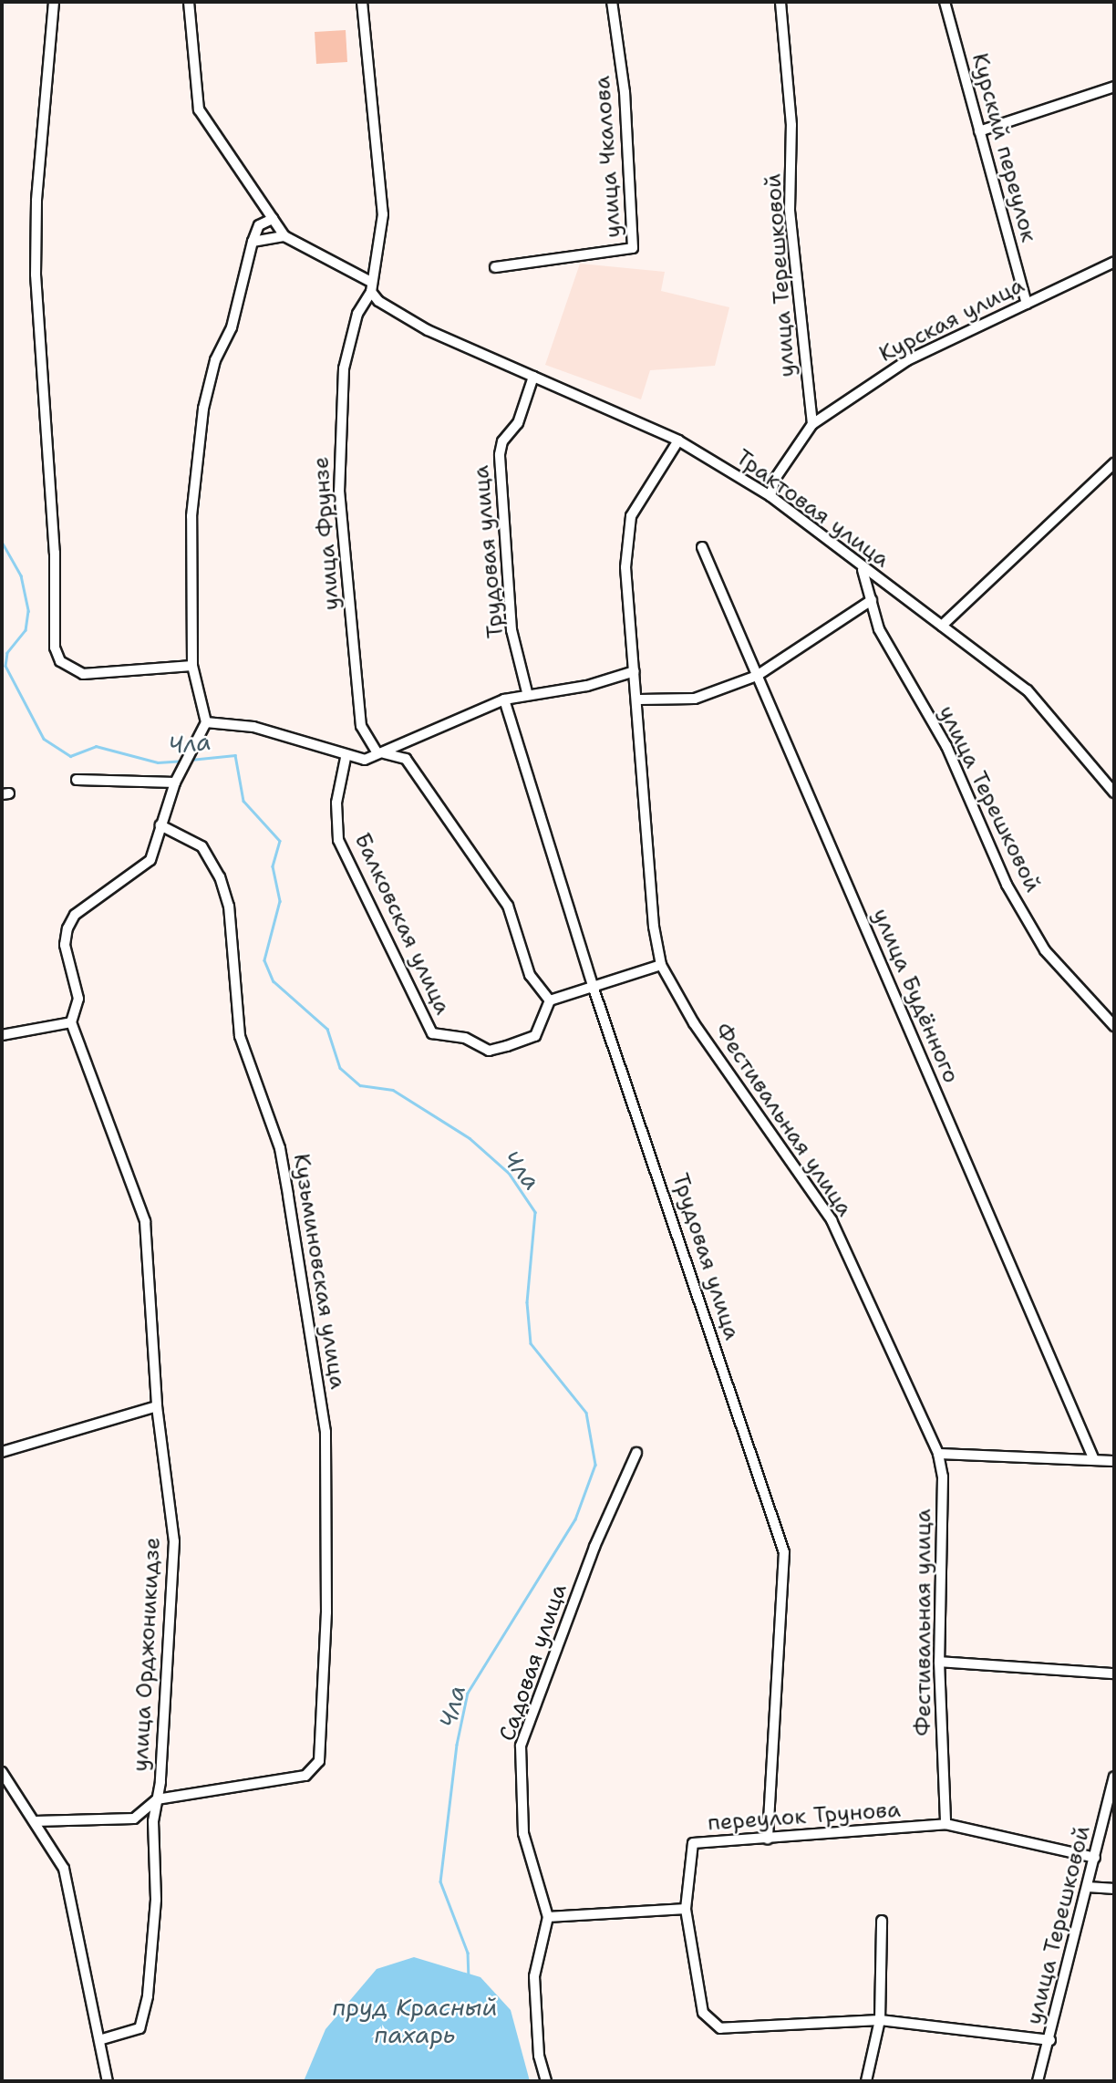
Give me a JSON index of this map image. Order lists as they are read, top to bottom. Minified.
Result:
{"streets":{"street":["Курский переулок","улица Чкалова","улица Терешковой","Курская улица","Трактовая улица","улица Фрунзе","Трудовая улица","Балковская улица","улица Будённого","Фестивальная улица","Кузьминовская улица","улица Орджоникидзе","Садовая улица","переулок Трунова"]},"crossings":[["Курский переулок","Курская улица"],["улица Терешковой","Курская улица"],["улица Терешковой","Трактовая улица"],["улица Терешковой","переулок Трунова"],["Трактовая улица","улица Фрунзе"],["Трактовая улица","Трудовая улица"],["Трактовая улица","Фестивальная улица"],["Трудовая улица","переулок Трунова"],["Фестивальная улица","переулок Трунова"],["Кузьминовская улица","улица Орджоникидзе"]],"water":["Чла","пруд Красный пахарь"]}
